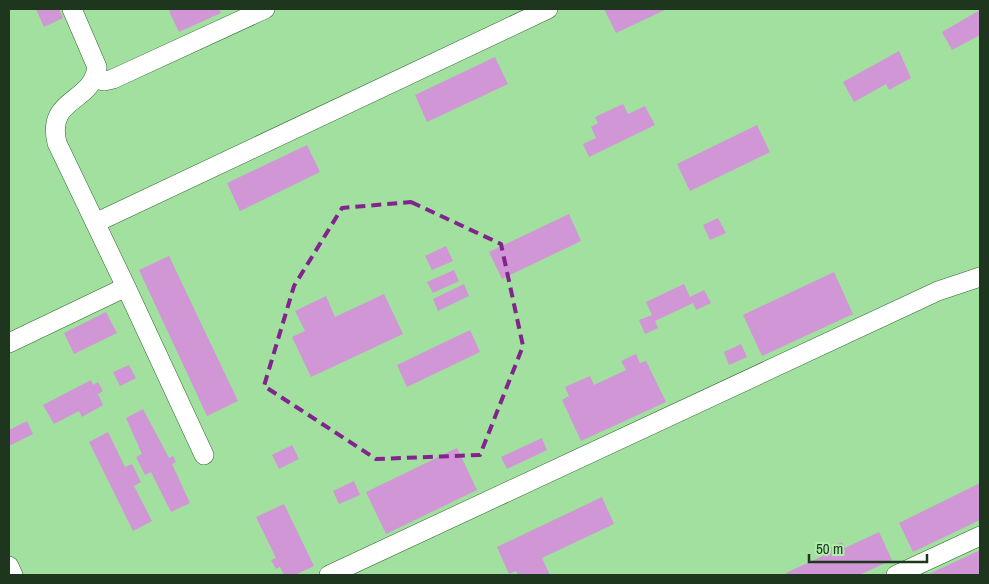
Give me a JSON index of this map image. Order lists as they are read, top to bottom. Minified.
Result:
{"scale_bar":"50 m"}
